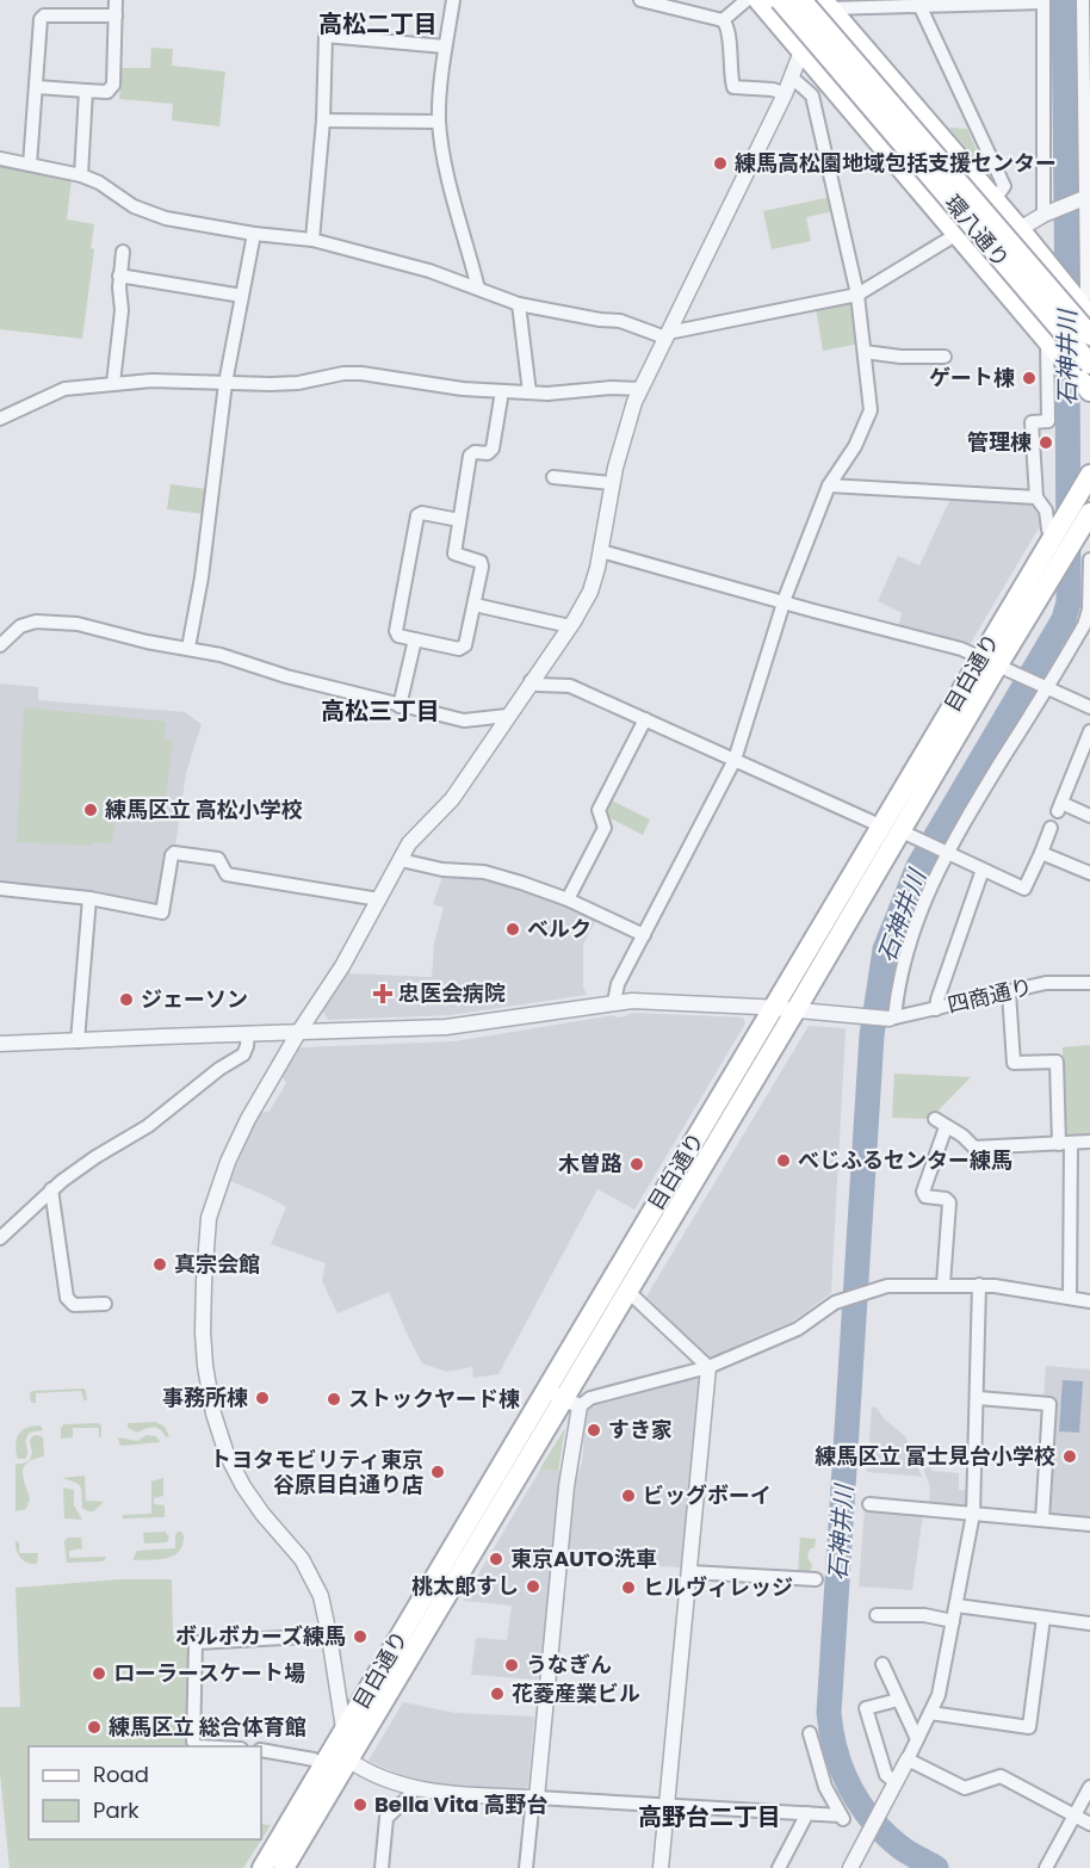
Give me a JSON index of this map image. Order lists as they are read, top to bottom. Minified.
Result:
{"streets":{"main road":["環八通り","目白通り"],"street":["四商通り"]},"districts":["高松二丁目","高松三丁目","高野台二丁目"],"water":["石神井川"],"places":{"other":["練馬高松園地域包括支援センター","ゲート棟","管理棟","練馬区立 高松小学校","ベルク","ジェーソン","べじふるセンター練馬","木曽路","真宗会館","事務所棟","ストックヤード棟","すき家","練馬区立 富士見台小学校","トヨタモビリティ東京 谷原目白通り店","ビッグボーイ","東京AUTO洗車","桃太郎すし","ヒルヴィレッジ","ボルボカーズ練馬","うなぎん","ローラースケート場","花菱産業ビル","練馬区立 総合体育館","Bella Vita 高野台"],"health":["忠医会病院"]},"legend":["Road","Park"]}
